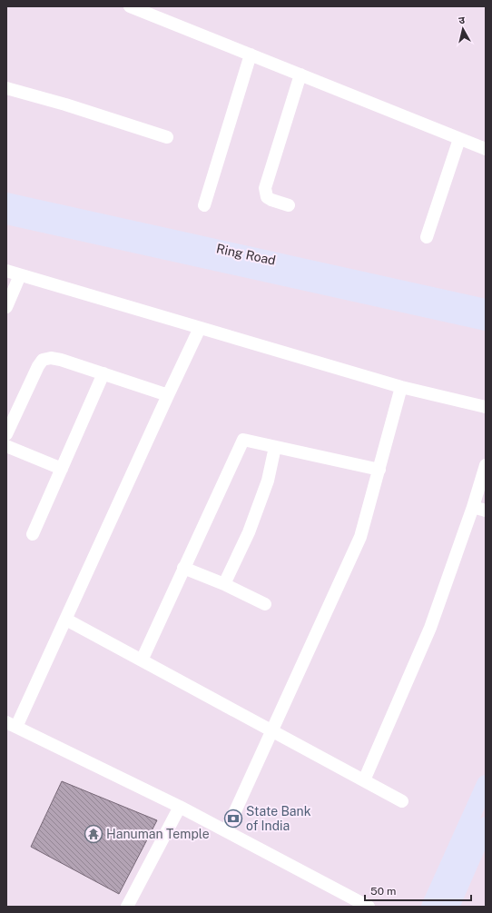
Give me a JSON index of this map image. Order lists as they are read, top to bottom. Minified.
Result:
{"streets":{"street":["Ring Road"]},"places":{"bank":["State Bank of India"],"temple":["Hanuman Temple"]},"scale_bar":"50 m","north":"top"}
